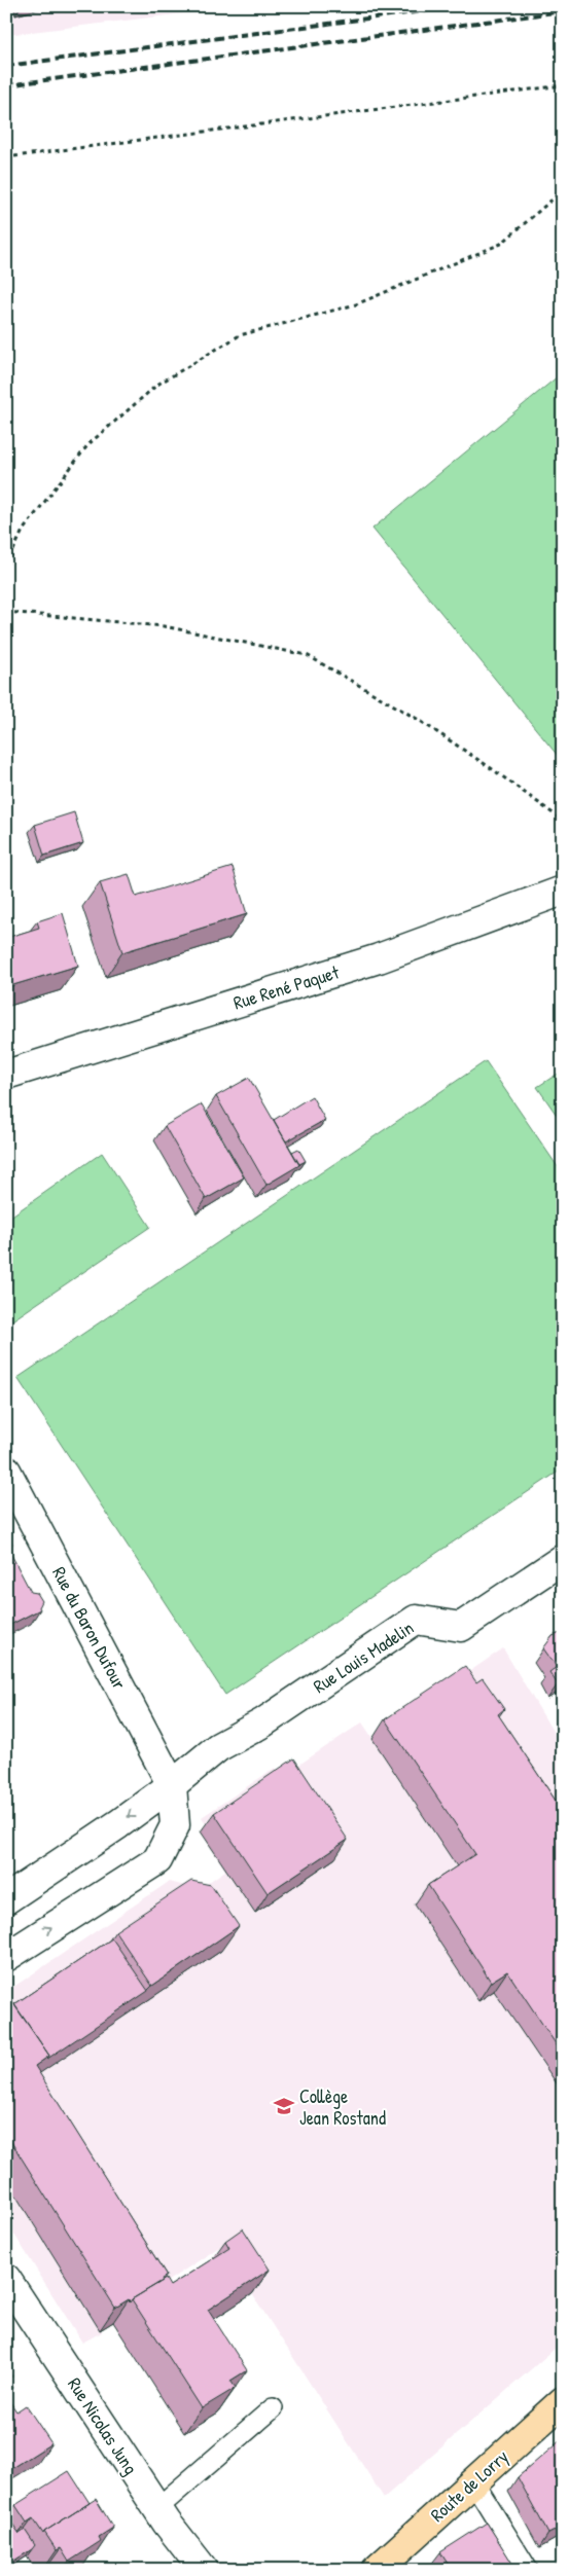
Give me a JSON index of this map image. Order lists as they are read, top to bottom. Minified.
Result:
{"streets":{"main road":["Route de Lorry"],"street":["Rue René Paquet","Rue du Baron Dufour","Rue Louis Madelin","Rue Nicolas Jung"]},"crossings":[["Rue du Baron Dufour","Rue Louis Madelin"]],"places":{"school or university":["Collège Jean Rostand"]}}
